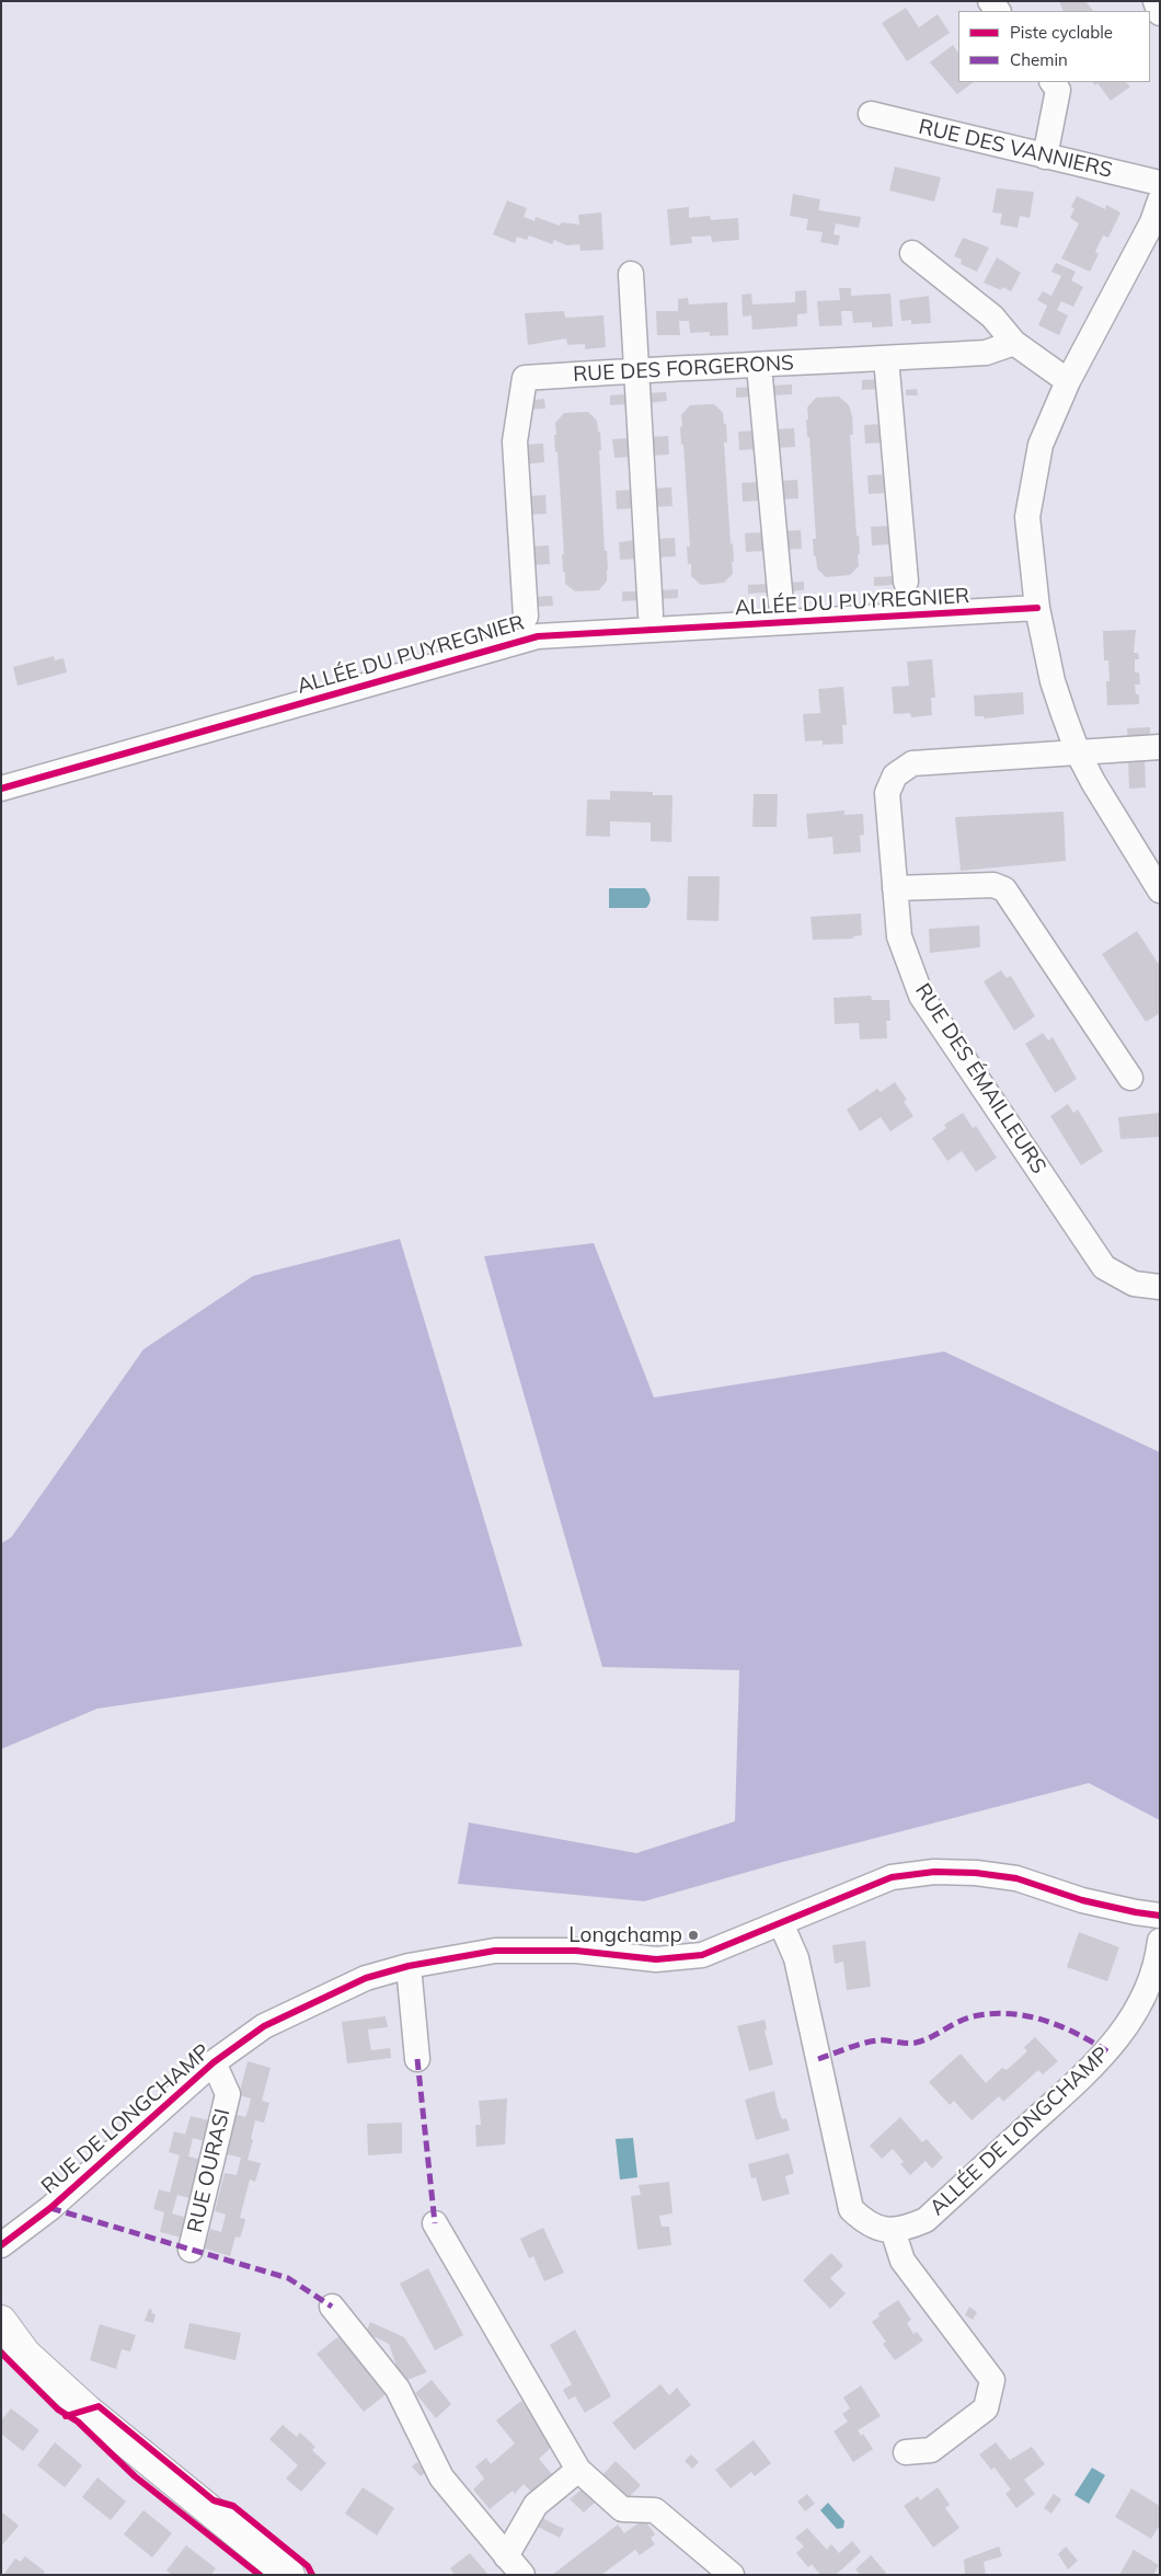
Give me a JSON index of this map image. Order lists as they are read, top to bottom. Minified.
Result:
{"streets":{"street":["RUE DES VANNIERS","RUE DES FORGERONS","ALLÉE DU PUYREGNIER","RUE DES ÉMAILLEURS","RUE DE LONGCHAMP","ALLÉE DE LONGCHAMP","RUE OURASI"]},"crossings":[["RUE DE LONGCHAMP","ALLÉE DE LONGCHAMP"],["RUE DE LONGCHAMP","RUE OURASI"]],"places":["Longchamp"],"legend":["Piste cyclable","Chemin"]}
